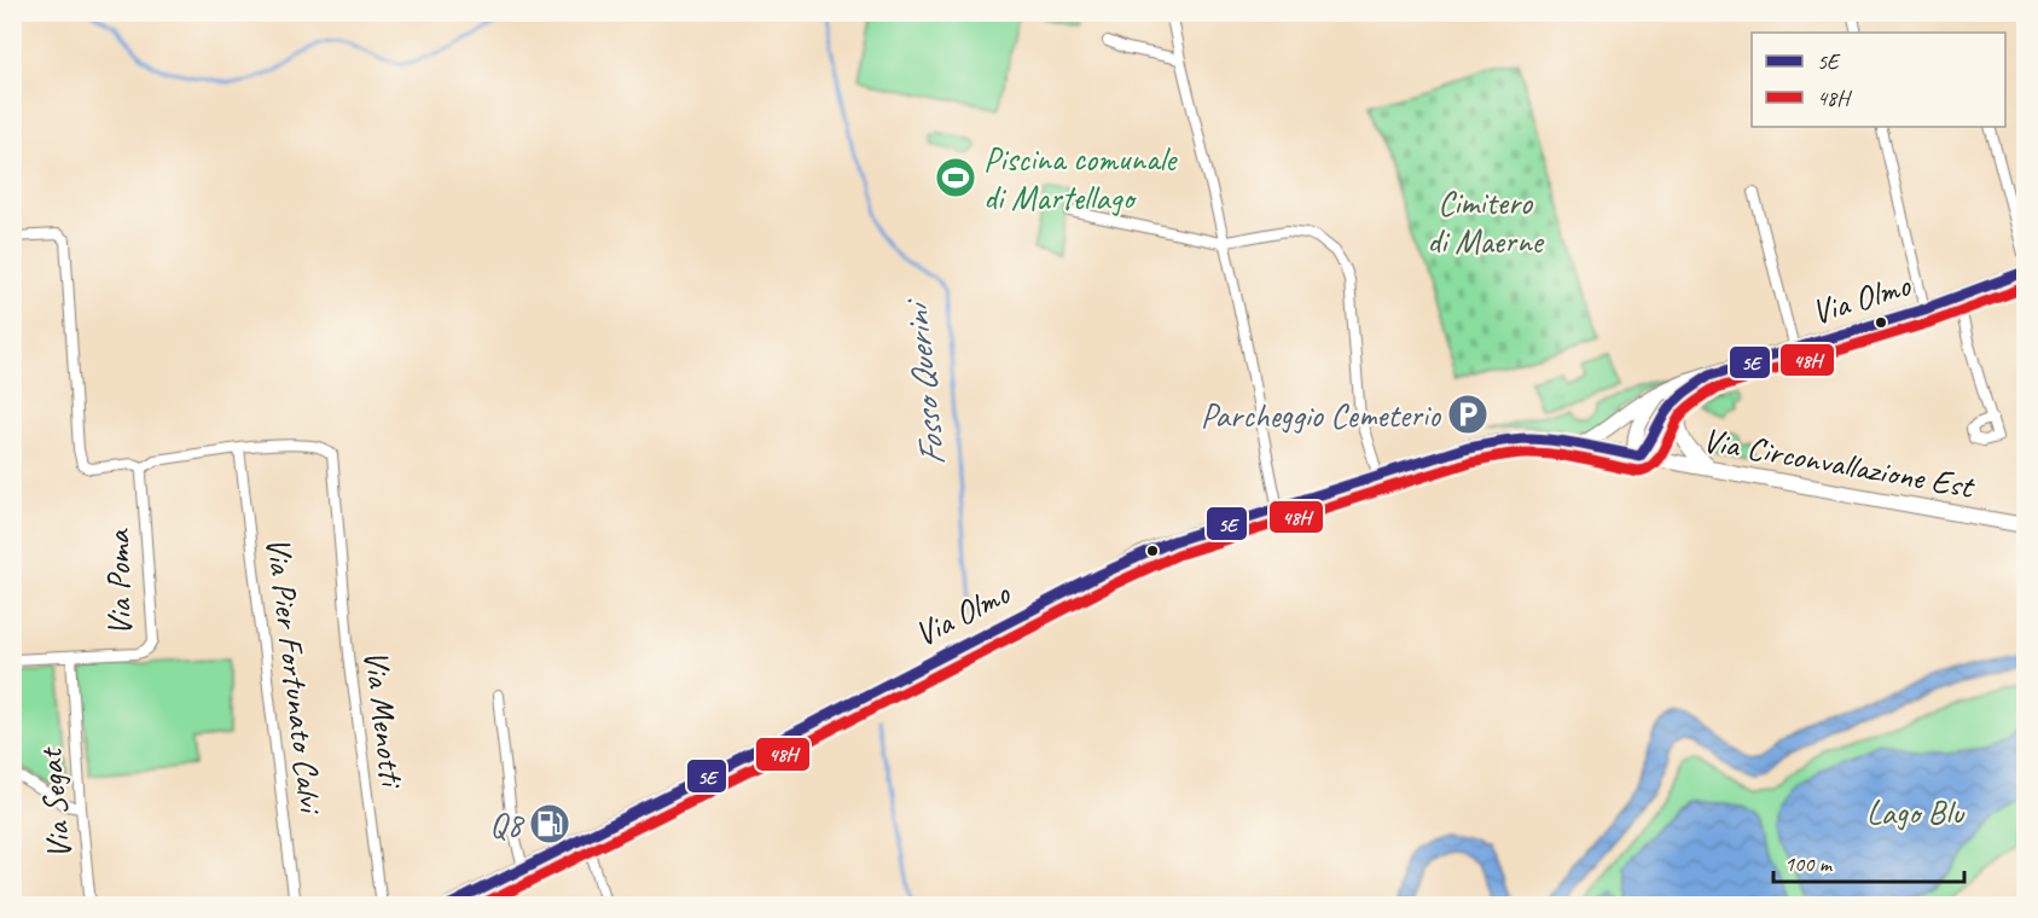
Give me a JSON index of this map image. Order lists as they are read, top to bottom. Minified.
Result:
{"streets":{"street":["Via Olmo","Via Circonvallazione Est","Via Poma","Via Pier Fortunato Calvi","Via Menotti","Via Segat"]},"crossings":[["Via Olmo","Via Circonvallazione Est"],["Via Poma","Via Segat"],["Via Pier Fortunato Calvi","Via Menotti"]],"water":["Fosso Querini"],"parks":["Cimitero di Maerne","Lago Blu"],"places":{"sports":["Piscina comunale di Martellago"],"parking":["Parcheggio Cemeterio"],"fuel station":["Q8"]},"lines":["transit line 5E","transit line 48H"],"legend":["5E","48H"],"scale_bar":"100 m"}
